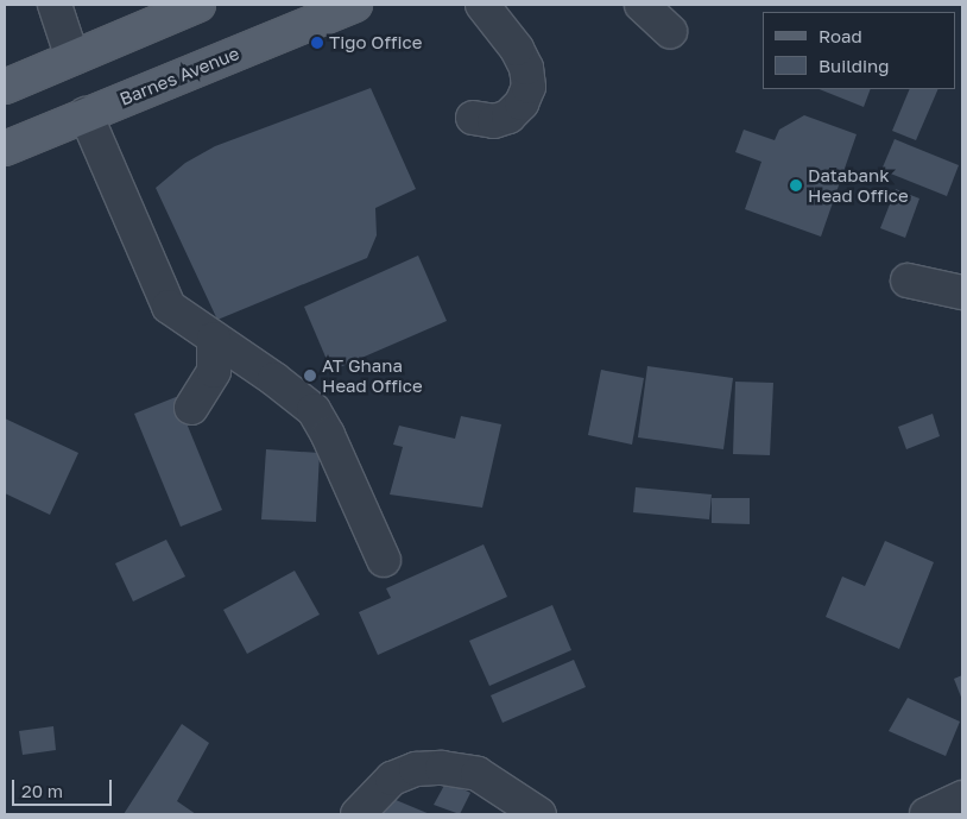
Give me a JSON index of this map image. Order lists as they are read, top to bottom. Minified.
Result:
{"streets":{"main road":["Barnes Avenue"]},"places":["Tigo Office","Databank Head Office","AT Ghana Head Office"],"legend":["Road","Building"],"scale_bar":"20 m"}
